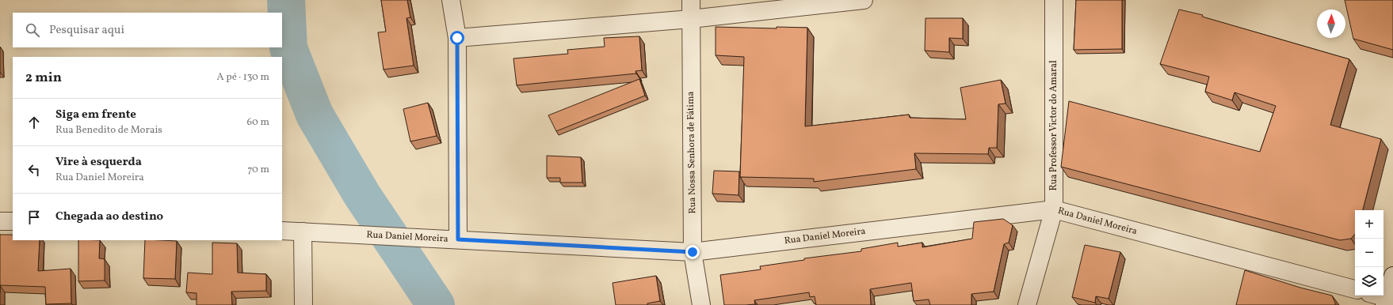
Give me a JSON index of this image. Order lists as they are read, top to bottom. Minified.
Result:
{"streets":{"street":["Rua Professor Victor do Amaral","Rua Nossa Senhora de Fátima","Rua Daniel Moreira"]},"crossings":[["Rua Professor Victor do Amaral","Rua Daniel Moreira"],["Rua Nossa Senhora de Fátima","Rua Daniel Moreira"]],"north":"top","page":{"search":"Pesquisar aqui","heading":["2 min","A pé · 130 m"],"list":[["Siga em frente","Rua Benedito de Morais","60 m"],["Vire à esquerda","Rua Daniel Moreira","70 m"],"Chegada ao destino"],"map_buttons":["+","−"]}}
